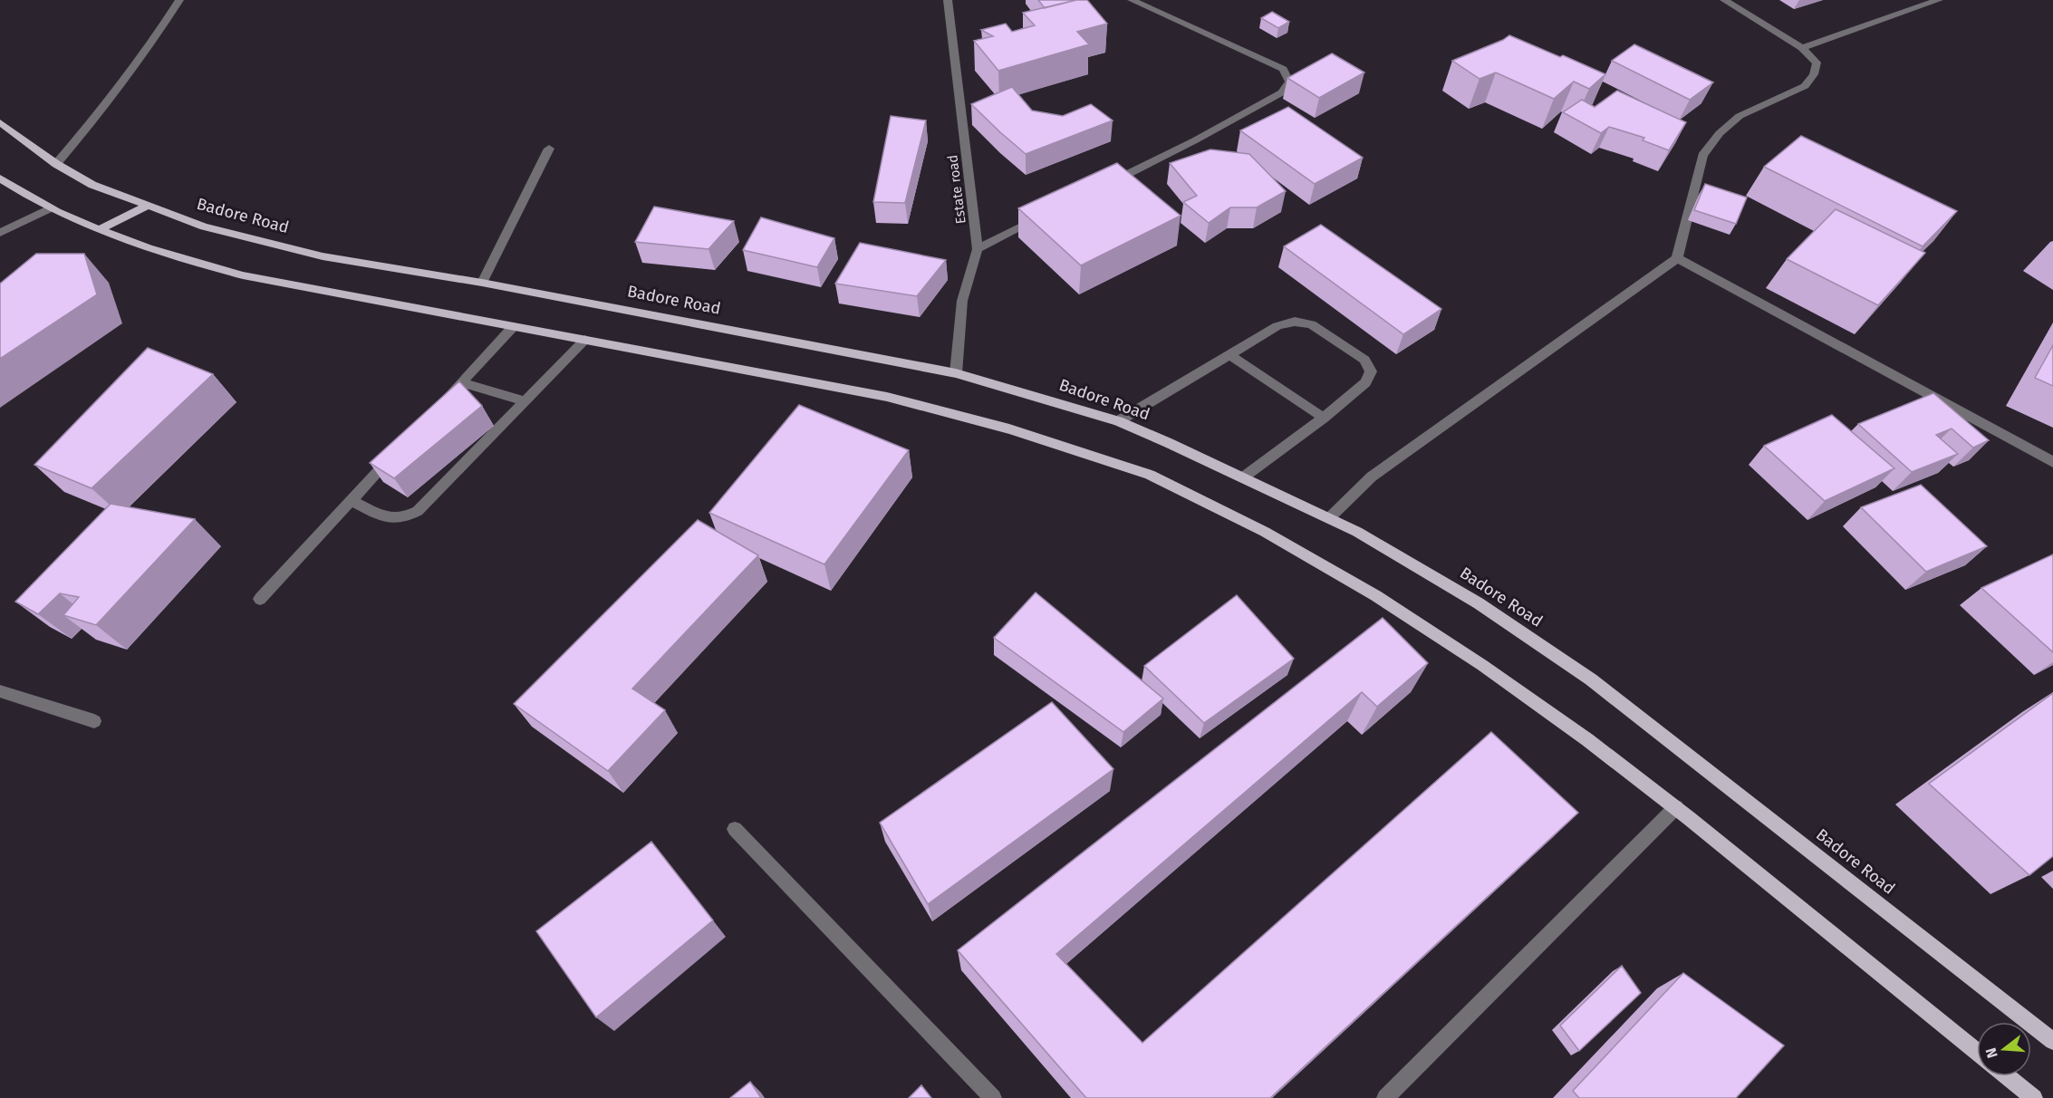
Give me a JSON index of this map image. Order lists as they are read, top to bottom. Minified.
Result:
{"streets":{"main road":["Badore Road"],"street":["Estate road"]},"crossings":[["Estate road","Badore Road"]],"north":"left"}
